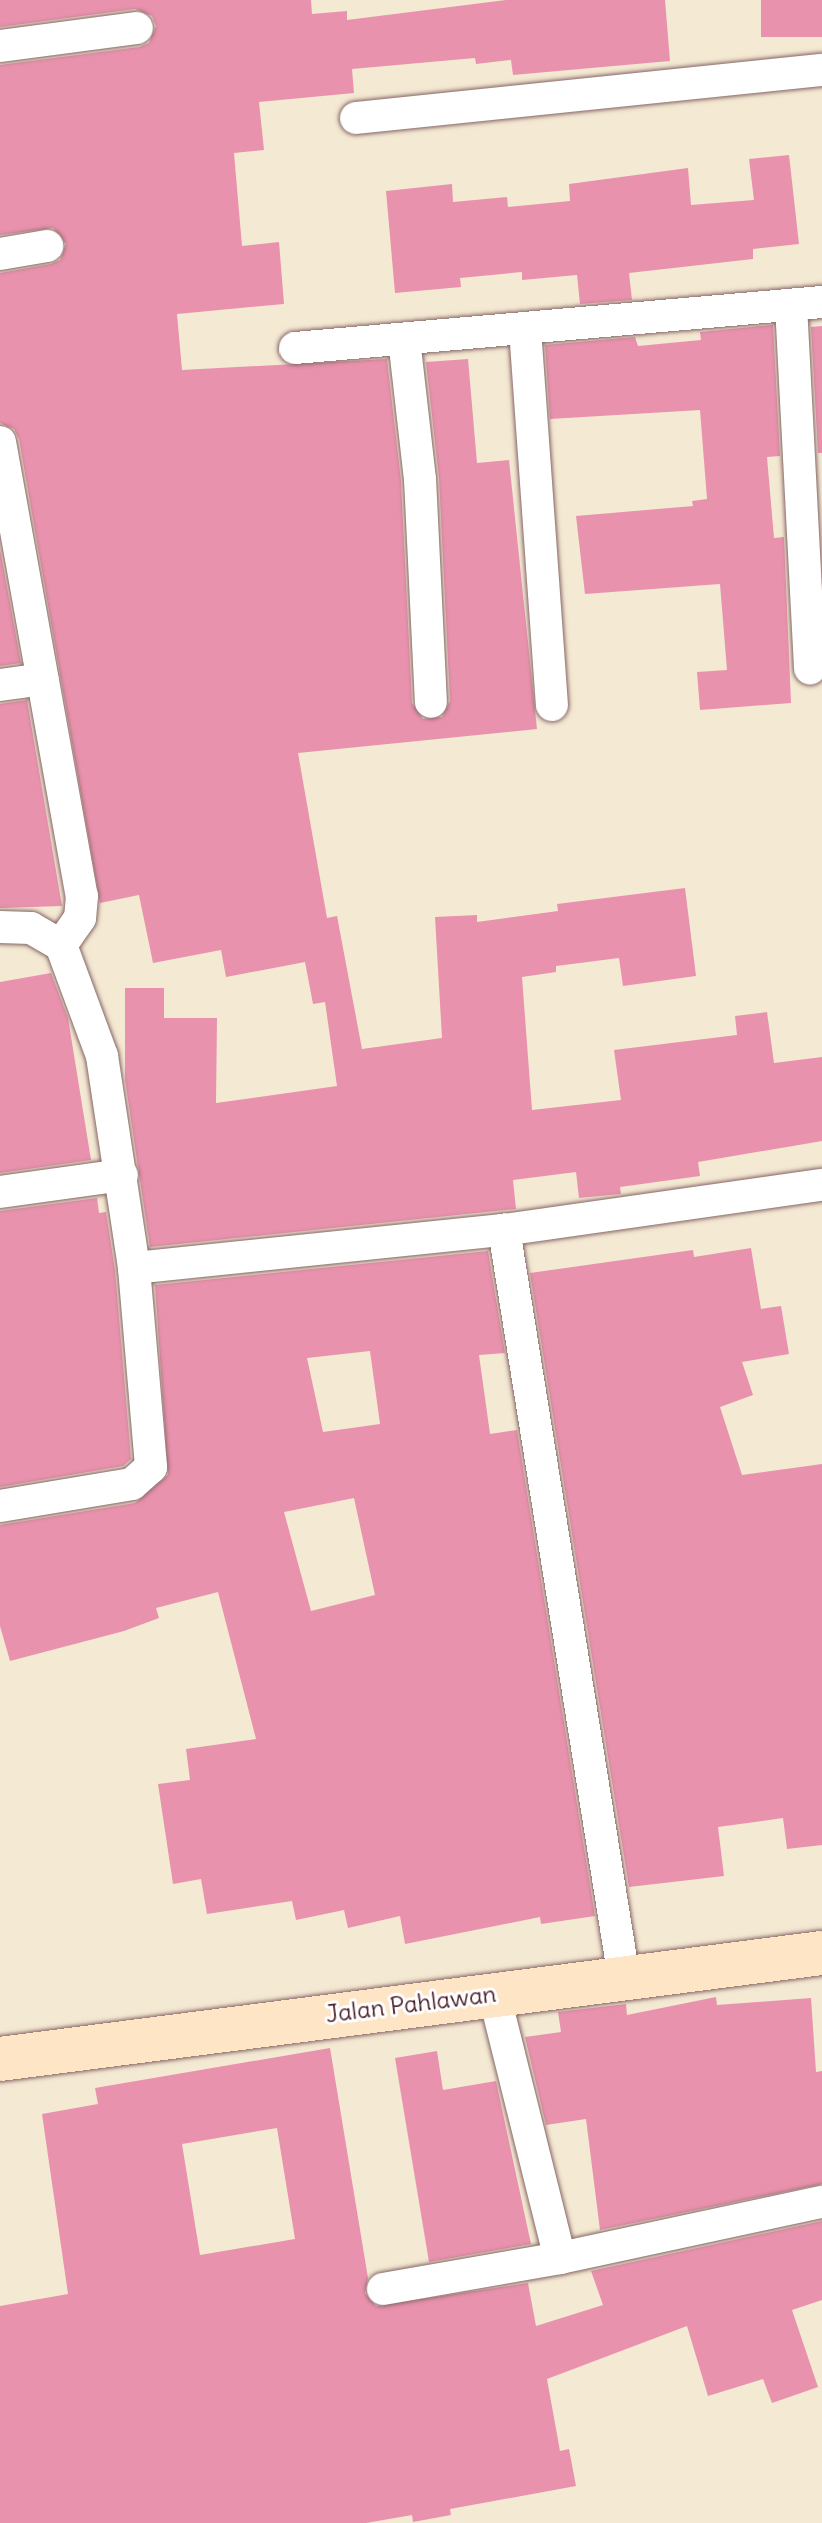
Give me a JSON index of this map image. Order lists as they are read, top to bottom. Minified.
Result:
{"streets":{"main road":["Jalan Pahlawan"]}}
